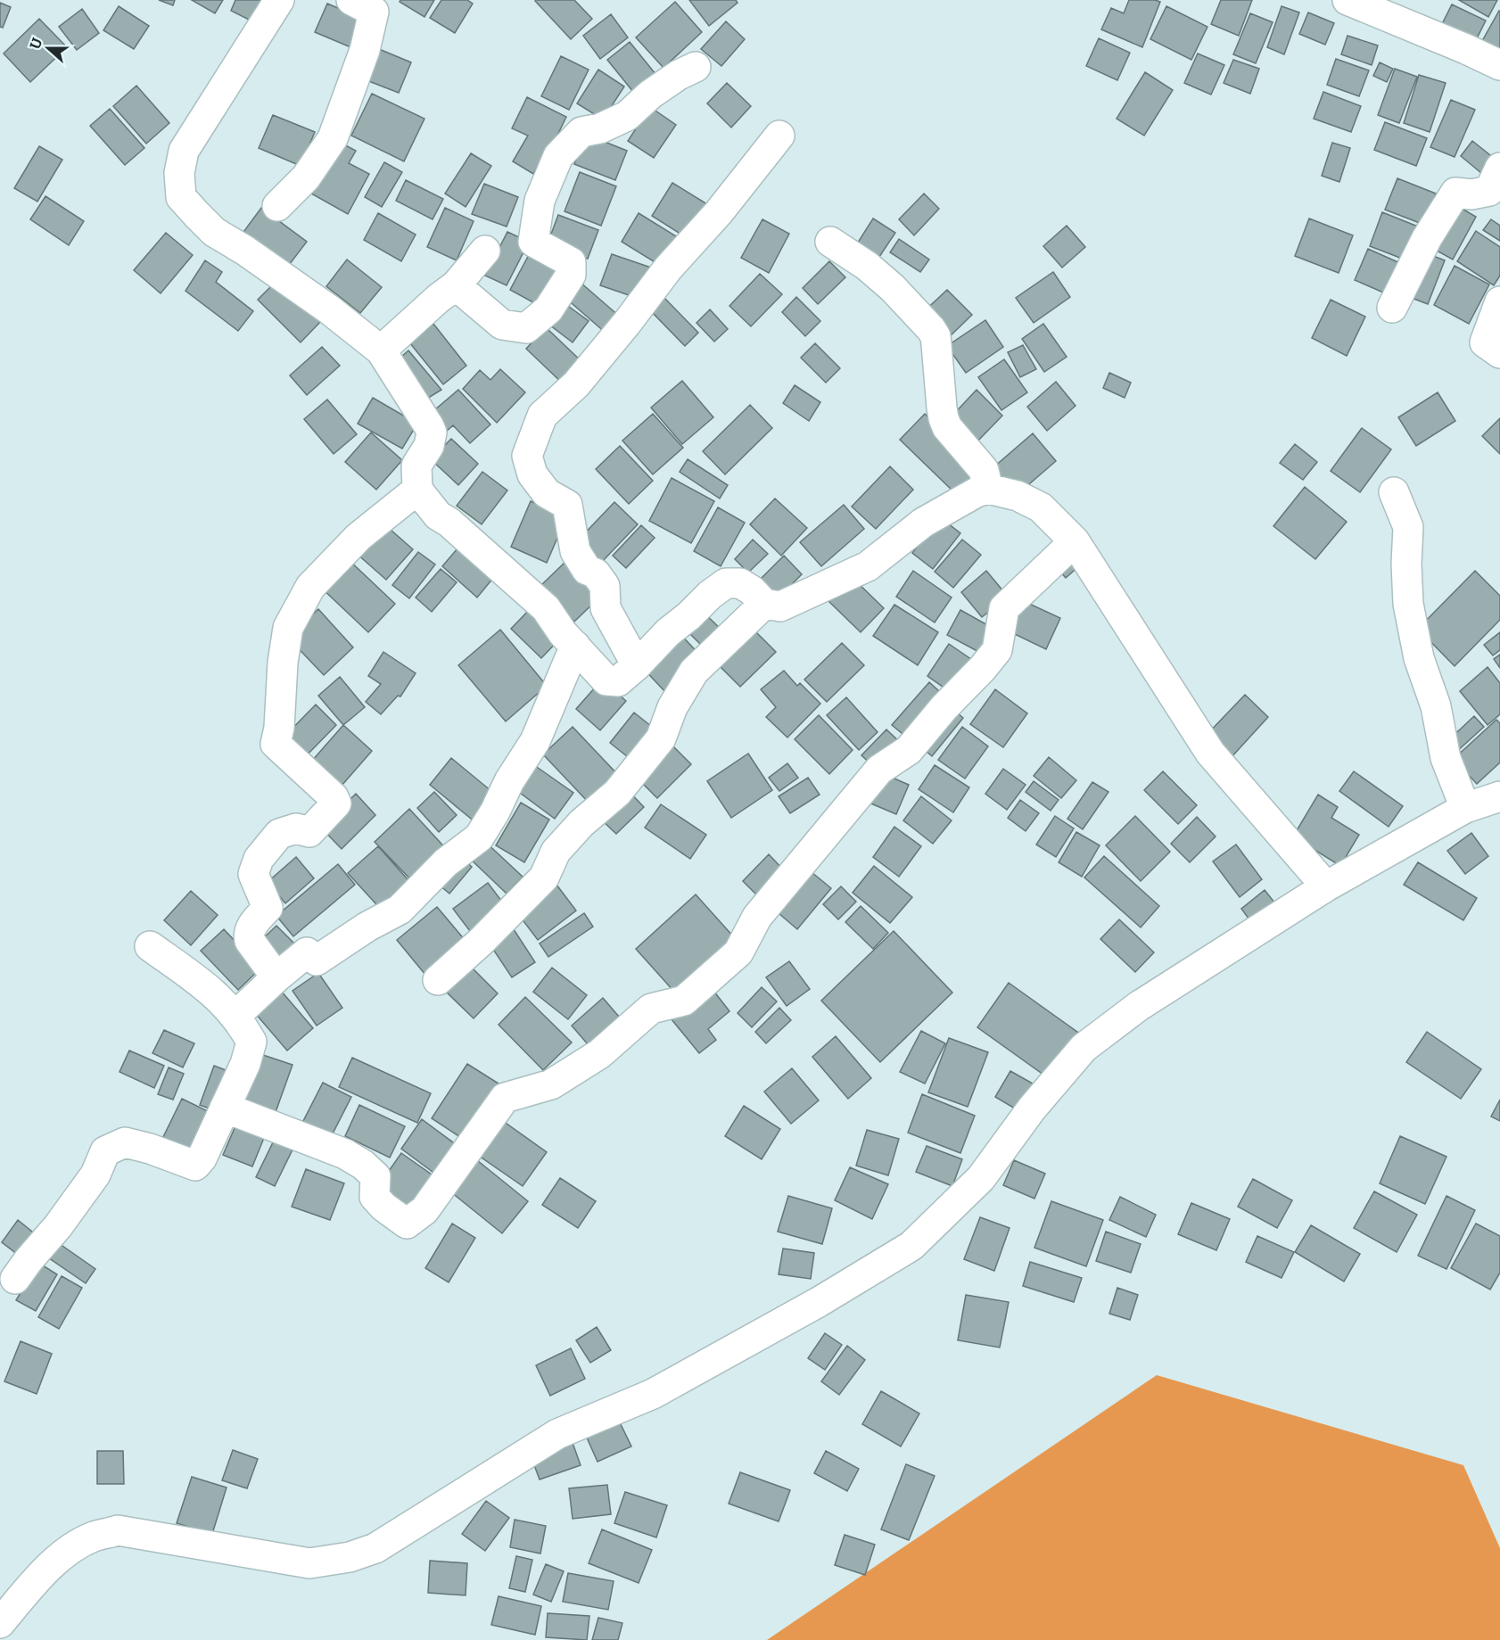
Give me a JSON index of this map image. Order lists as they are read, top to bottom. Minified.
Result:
{"north":"left"}
